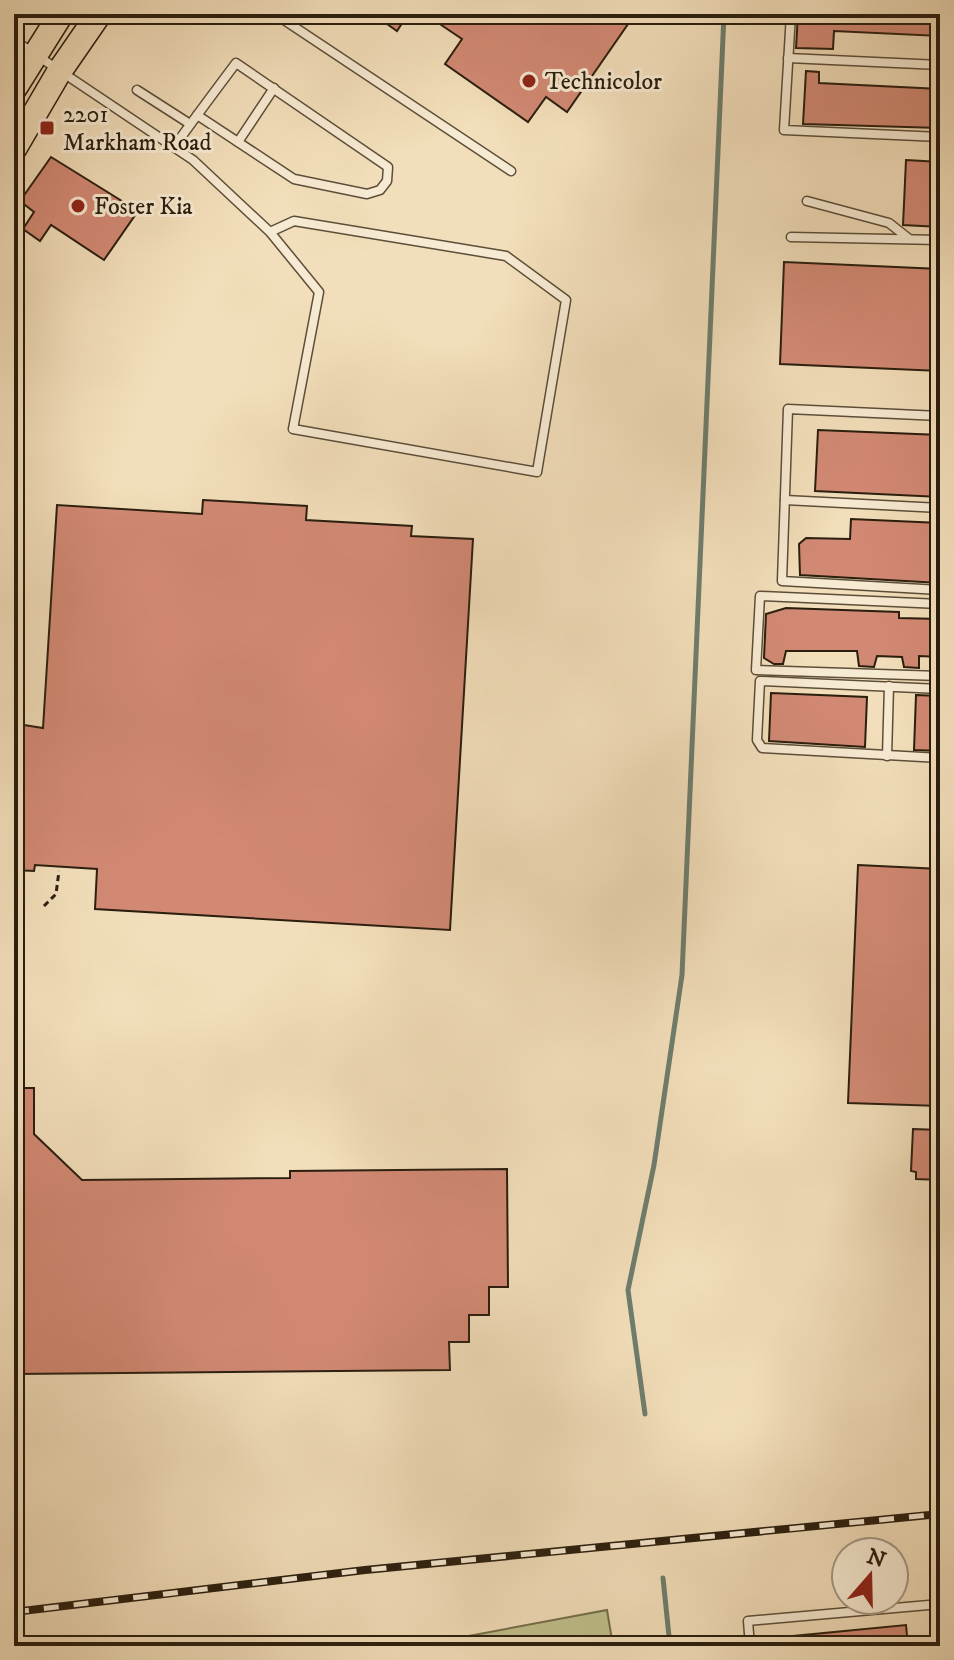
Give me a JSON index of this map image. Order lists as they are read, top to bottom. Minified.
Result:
{"places":{"other":["Technicolor","Foster Kia"],"transit":["2201 Markham Road"]},"north":"top"}
